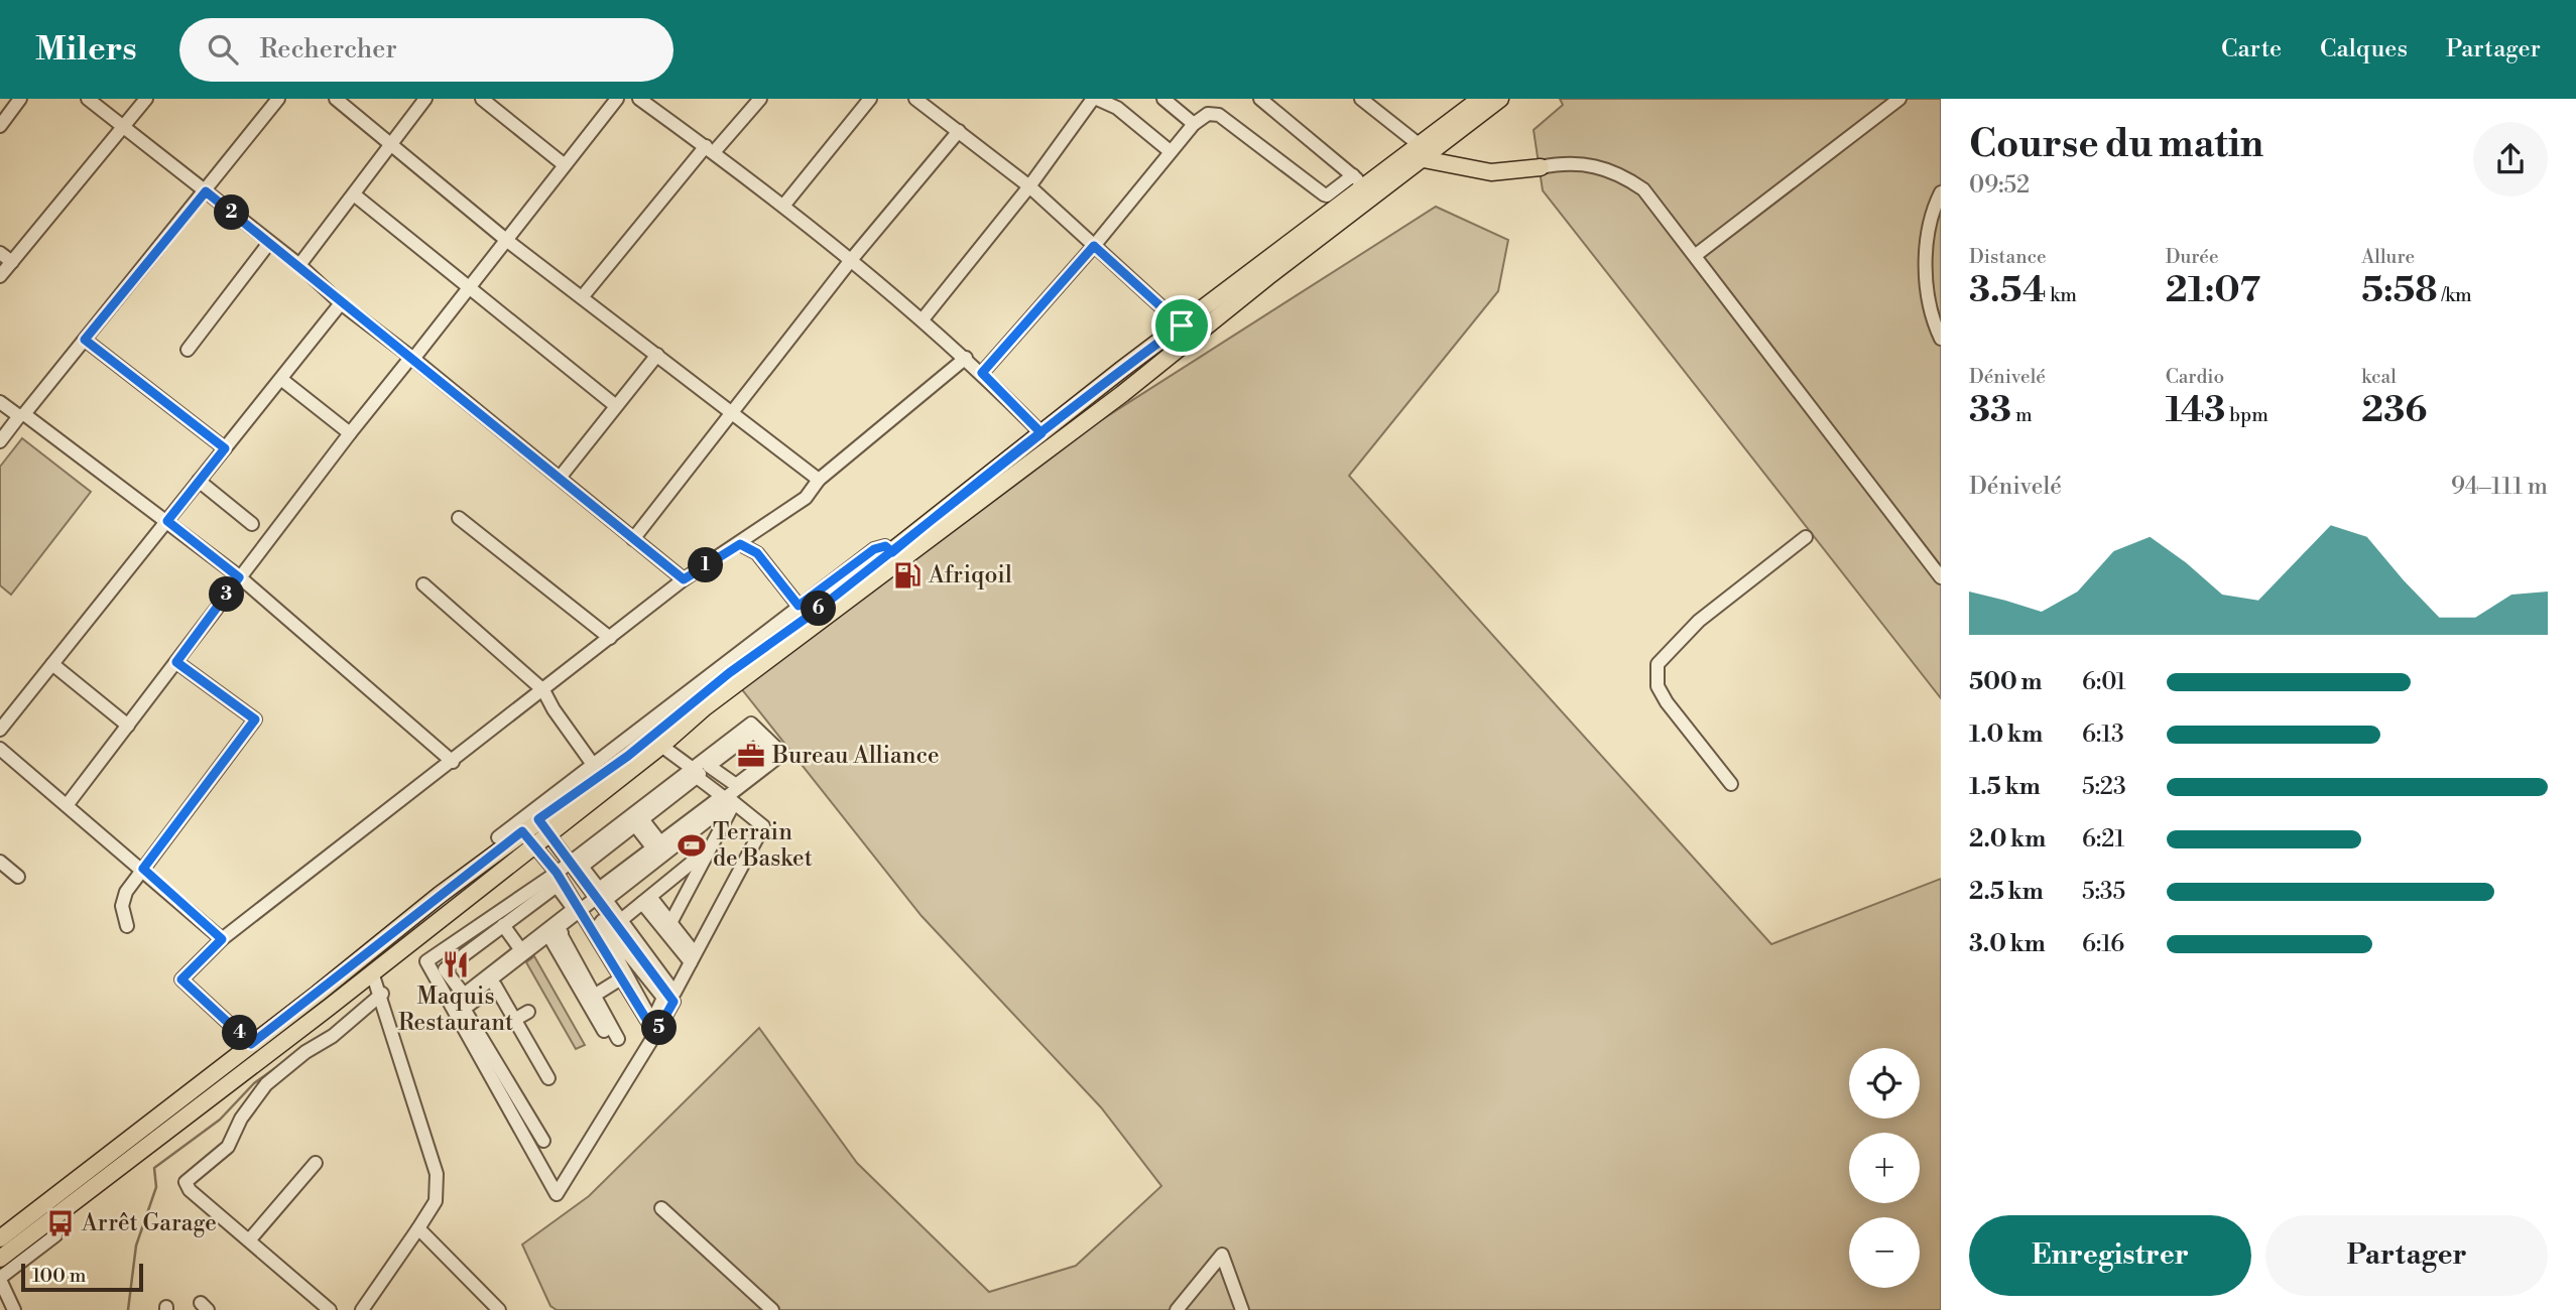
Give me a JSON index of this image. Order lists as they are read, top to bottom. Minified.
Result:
{"places":{"fuel station":["Afriqoil"],"office":["Bureau Alliance"],"sports":["Terrain de Basket"],"restaurant":["Maquis Restaurant"],"bus stop":["Arrêt Garage"]},"scale_bar":"100 m","page":{"header":"Milers","search":"Rechercher","nav":["Carte","Calques","Partager"],"heading":["Course du matin","09:52"],"pins":["2","1","3","6","5","4"],"stats":[["Distance","3.54 km"],["Durée","21:07"],["Allure","5:58 /km"],["Dénivelé","33 m"],["Cardio","143 bpm"],["kcal","236"]],"chart":["Dénivelé","94–111 m"],"list":[{"name":"500 m","note":"6:01"},{"name":"1.0 km","note":"6:13"},{"name":"1.5 km","note":"5:23"},{"name":"2.0 km","note":"6:21"},{"name":"2.5 km","note":"5:35"},{"name":"3.0 km","note":"6:16"}],"map_buttons":["+","−"],"buttons":["Enregistrer","Partager"],"scale":"100 m"}}
